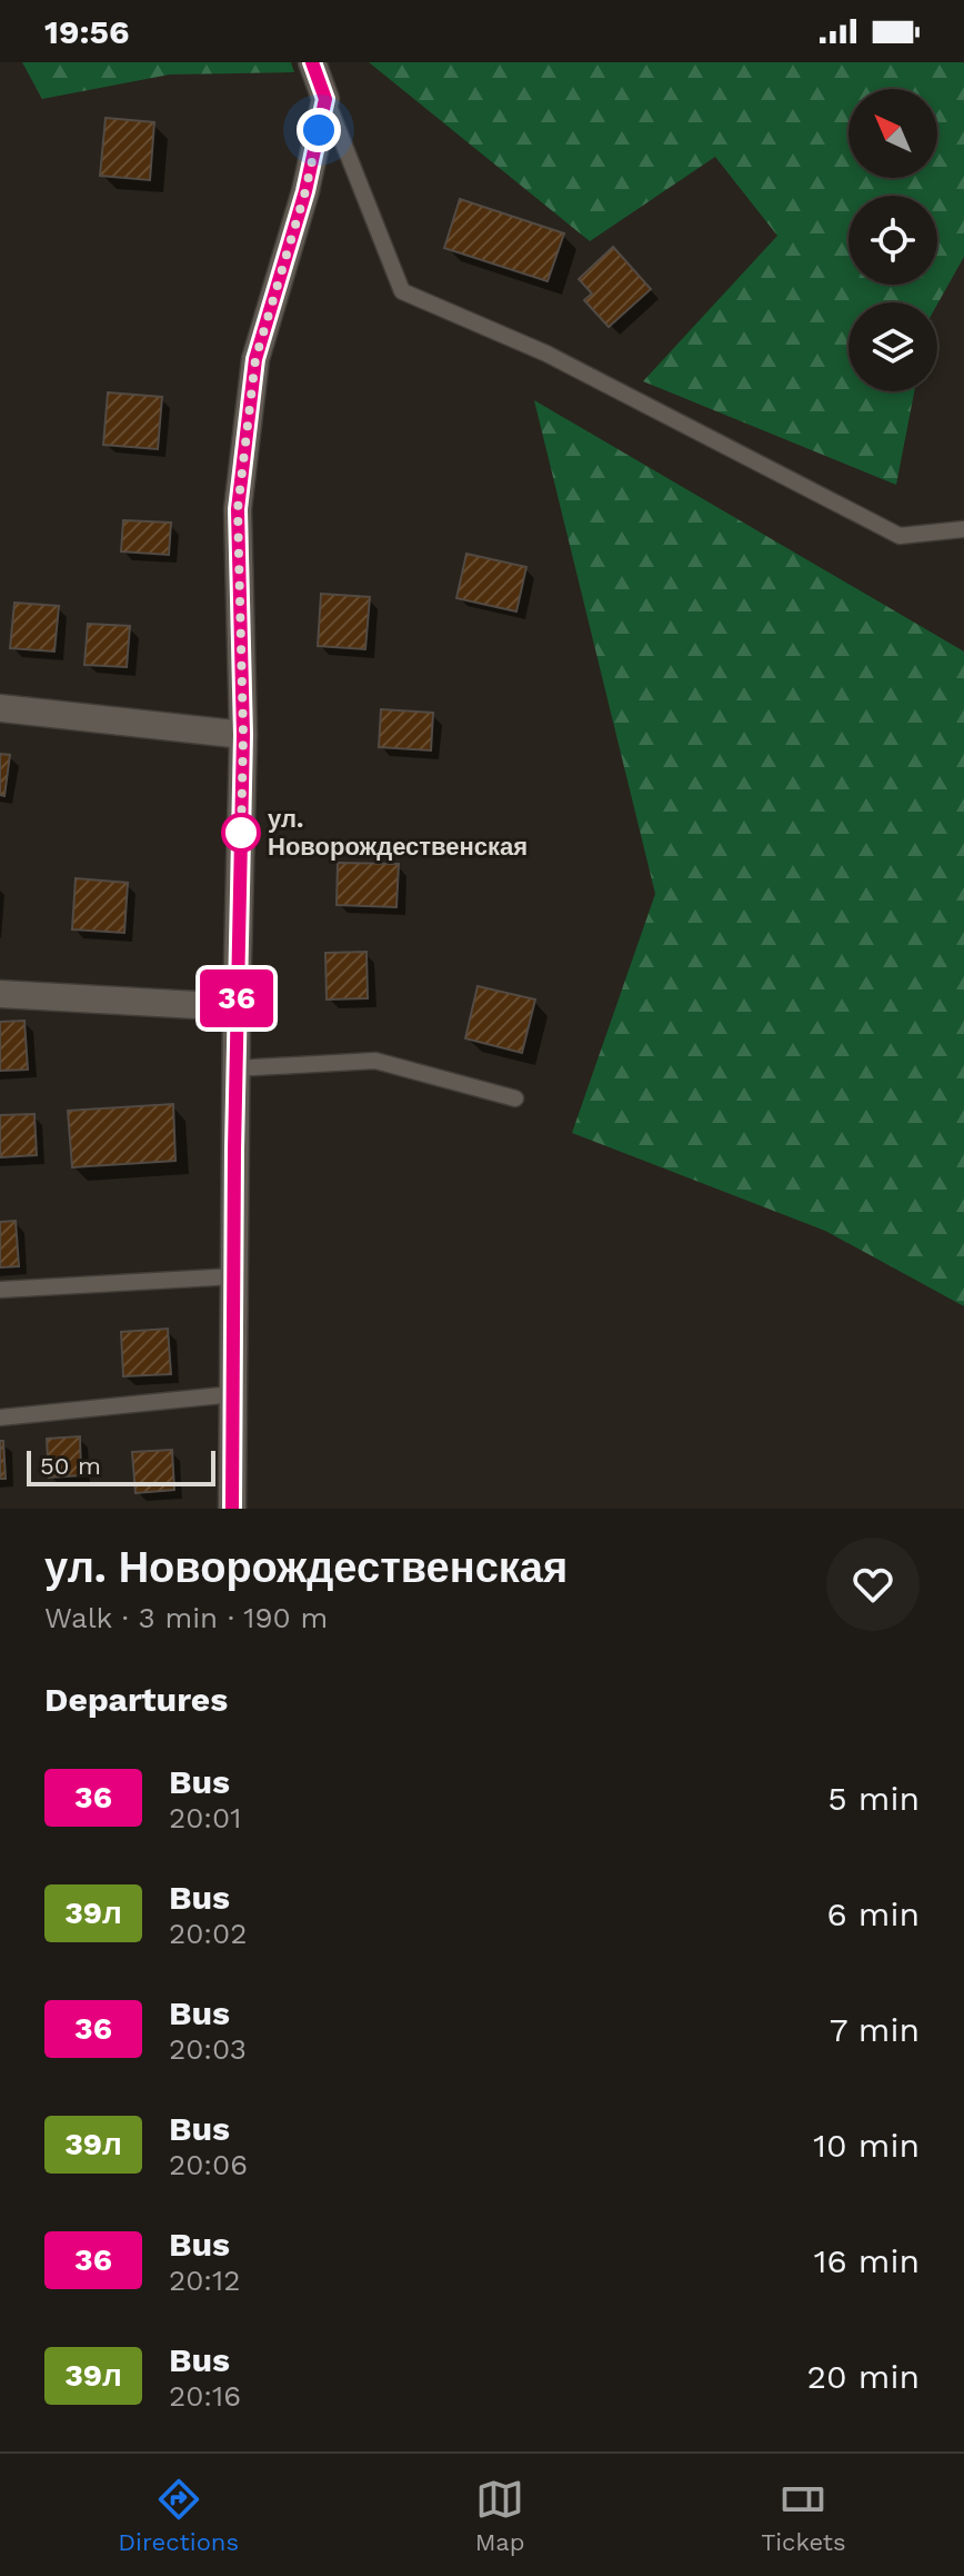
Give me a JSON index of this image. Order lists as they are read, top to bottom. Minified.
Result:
{"places":["ул. Новорождественская"],"lines":["bus line 36"],"scale_bar":"50 m","north":"top left","page":{"status":"19:56","on_map":"36","scale":"50 m","heading":[["ул. Новорождественская","Walk · 3 min · 190 m"],"Departures"],"list":[{"mark":"36","name":"Bus","note":"20:01","value":"5 min"},{"mark":"39л","name":"Bus","note":"20:02","value":"6 min"},{"mark":"36","name":"Bus","note":"20:03","value":"7 min"},{"mark":"39л","name":"Bus","note":"20:06","value":"10 min"},{"mark":"36","name":"Bus","note":"20:12","value":"16 min"},{"mark":"39л","name":"Bus","note":"20:16","value":"20 min"}],"tabs":["Directions","Map","Tickets"]}}
